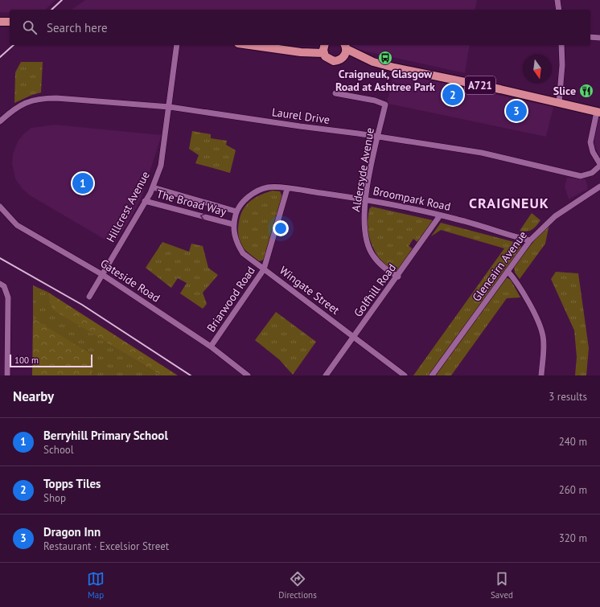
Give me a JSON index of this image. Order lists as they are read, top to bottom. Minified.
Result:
{"streets":{"main road":["A721"],"street":["Laurel Drive","Aldersyde Avenue","Broompark Road","The Broad Way","Hillcrest Avenue","Glencairn Avenue","Gateside Road","Wingate Street","Golfhill Road","Briarwood Road"]},"crossings":[["Laurel Drive","Aldersyde Avenue"],["Laurel Drive","Hillcrest Avenue"],["Aldersyde Avenue","Broompark Road"],["Aldersyde Avenue","Golfhill Road"],["Broompark Road","The Broad Way"],["Broompark Road","Glencairn Avenue"],["Broompark Road","Golfhill Road"],["Broompark Road","Briarwood Road"],["The Broad Way","Hillcrest Avenue"],["The Broad Way","Wingate Street"],["The Broad Way","Briarwood Road"],["Hillcrest Avenue","Gateside Road"],["Gateside Road","Briarwood Road"],["Wingate Street","Golfhill Road"],["Wingate Street","Briarwood Road"]],"districts":["CRAIGNEUK"],"places":{"bus stop":["Craigneuk, Glasgow Road at Ashtree Park"],"restaurant":["Slice"]},"scale_bar":"100 m","north":"bottom","page":{"search":"Search here","pins":["2","3","1"],"scale":"100 m","heading":["Nearby","3 results"],"list":[{"mark":"1","name":"Berryhill Primary School","note":"School","value":"240 m"},{"mark":"2","name":"Topps Tiles","note":"Shop","value":"260 m"},{"mark":"3","name":"Dragon Inn","note":"Restaurant · Excelsior Street","value":"320 m"}],"nav":["Map","Directions","Saved"]}}
